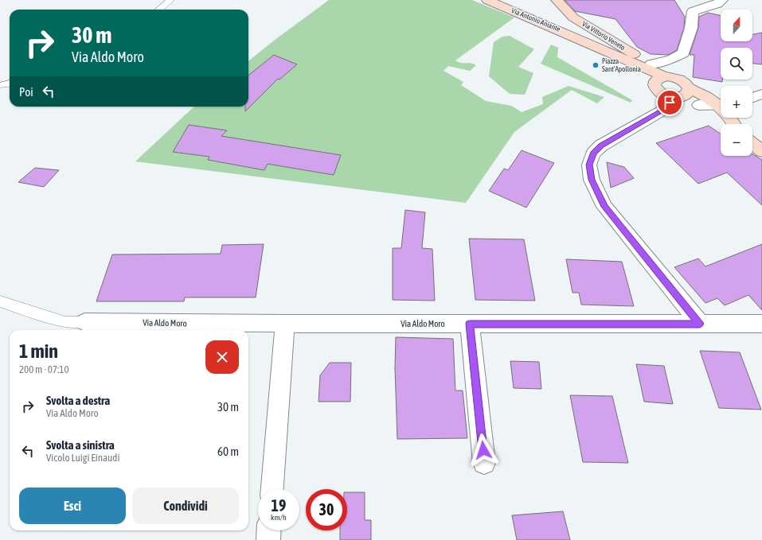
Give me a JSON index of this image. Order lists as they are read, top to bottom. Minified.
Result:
{"streets":{"street":["Via Antonio Aniante","Via Vittorio Veneto","Via Aldo Moro"]},"places":["Piazza Sant'Apollonia"],"north":"top","page":{"map_buttons":["+","−"],"turn":["30 m","Via Aldo Moro"],"then":"Poi","heading":["1 min","200 m · 07:10"],"list":[{"name":"Svolta a destra","note":"Via Aldo Moro","value":"30 m"},{"name":"Svolta a sinistra","note":"Vicolo Luigi Einaudi","value":"60 m"}],"buttons":["Esci","Condividi"],"speed":"19 km/h","limit":"30"}}
